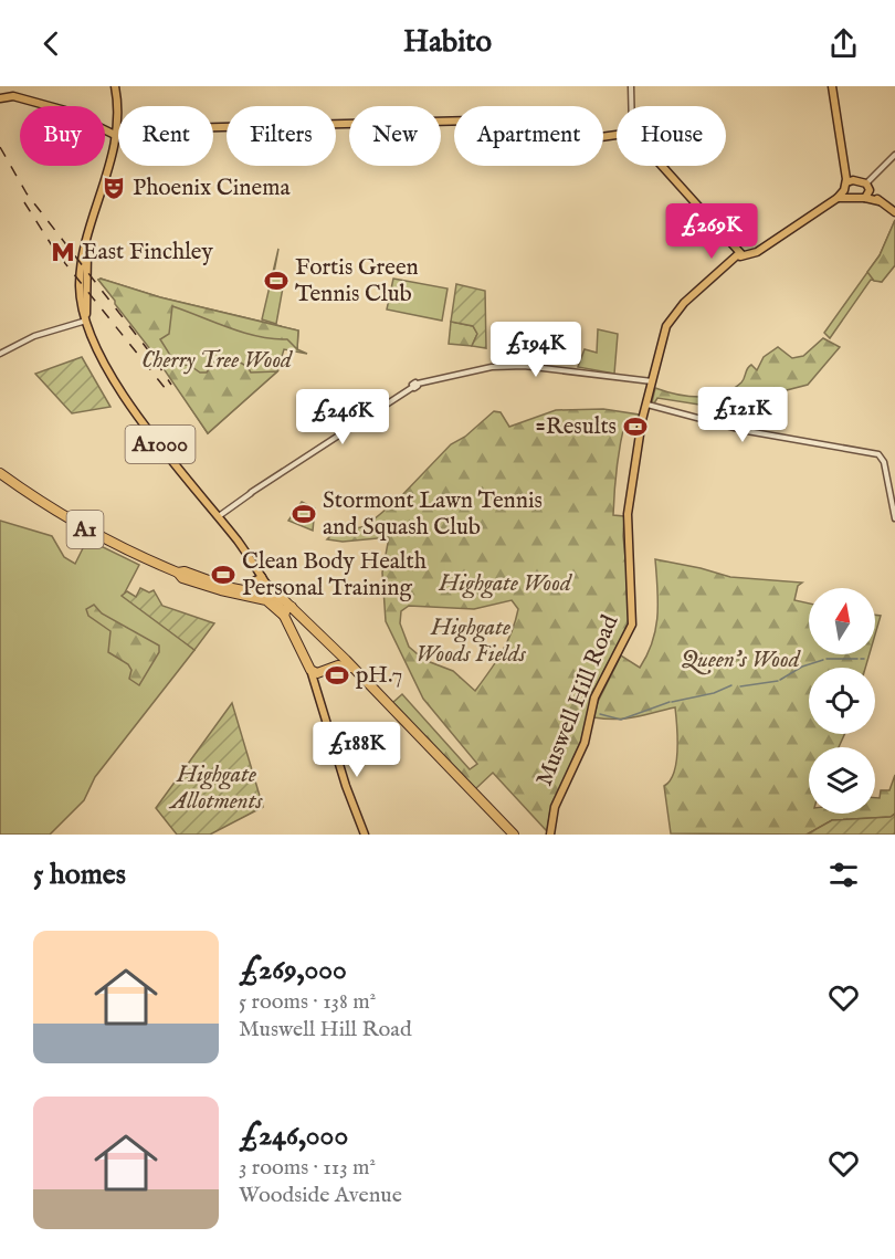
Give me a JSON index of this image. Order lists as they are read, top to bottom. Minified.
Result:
{"streets":{"highway":["A1"],"main road":["A1000","Muswell Hill Road"]},"crossings":[["A1000","A1"]],"parks":["Cherry Tree Wood","Highgate Wood","Highgate Woods Fields","Queen’s Wood","Highgate Allotments"],"places":{"theatre":["Phoenix Cinema"],"metro station":["East Finchley"],"sports":["Fortis Green Tennis Club","=Results","Stormont Lawn Tennis and Squash Club","Clean Body Health Personal Training","pH.7"]},"north":"top","page":{"header":"Habito","chip":["Buy","Rent","Filters","New","Apartment","House"],"price":["£269K","£194K","£121K","£246K","£188K"],"heading":"5 homes","list":[{"name":"£269,000","note":"5 rooms · 138 m² · Muswell Hill Road"},{"name":"£246,000","note":"3 rooms · 113 m² · Woodside Avenue"}]}}
